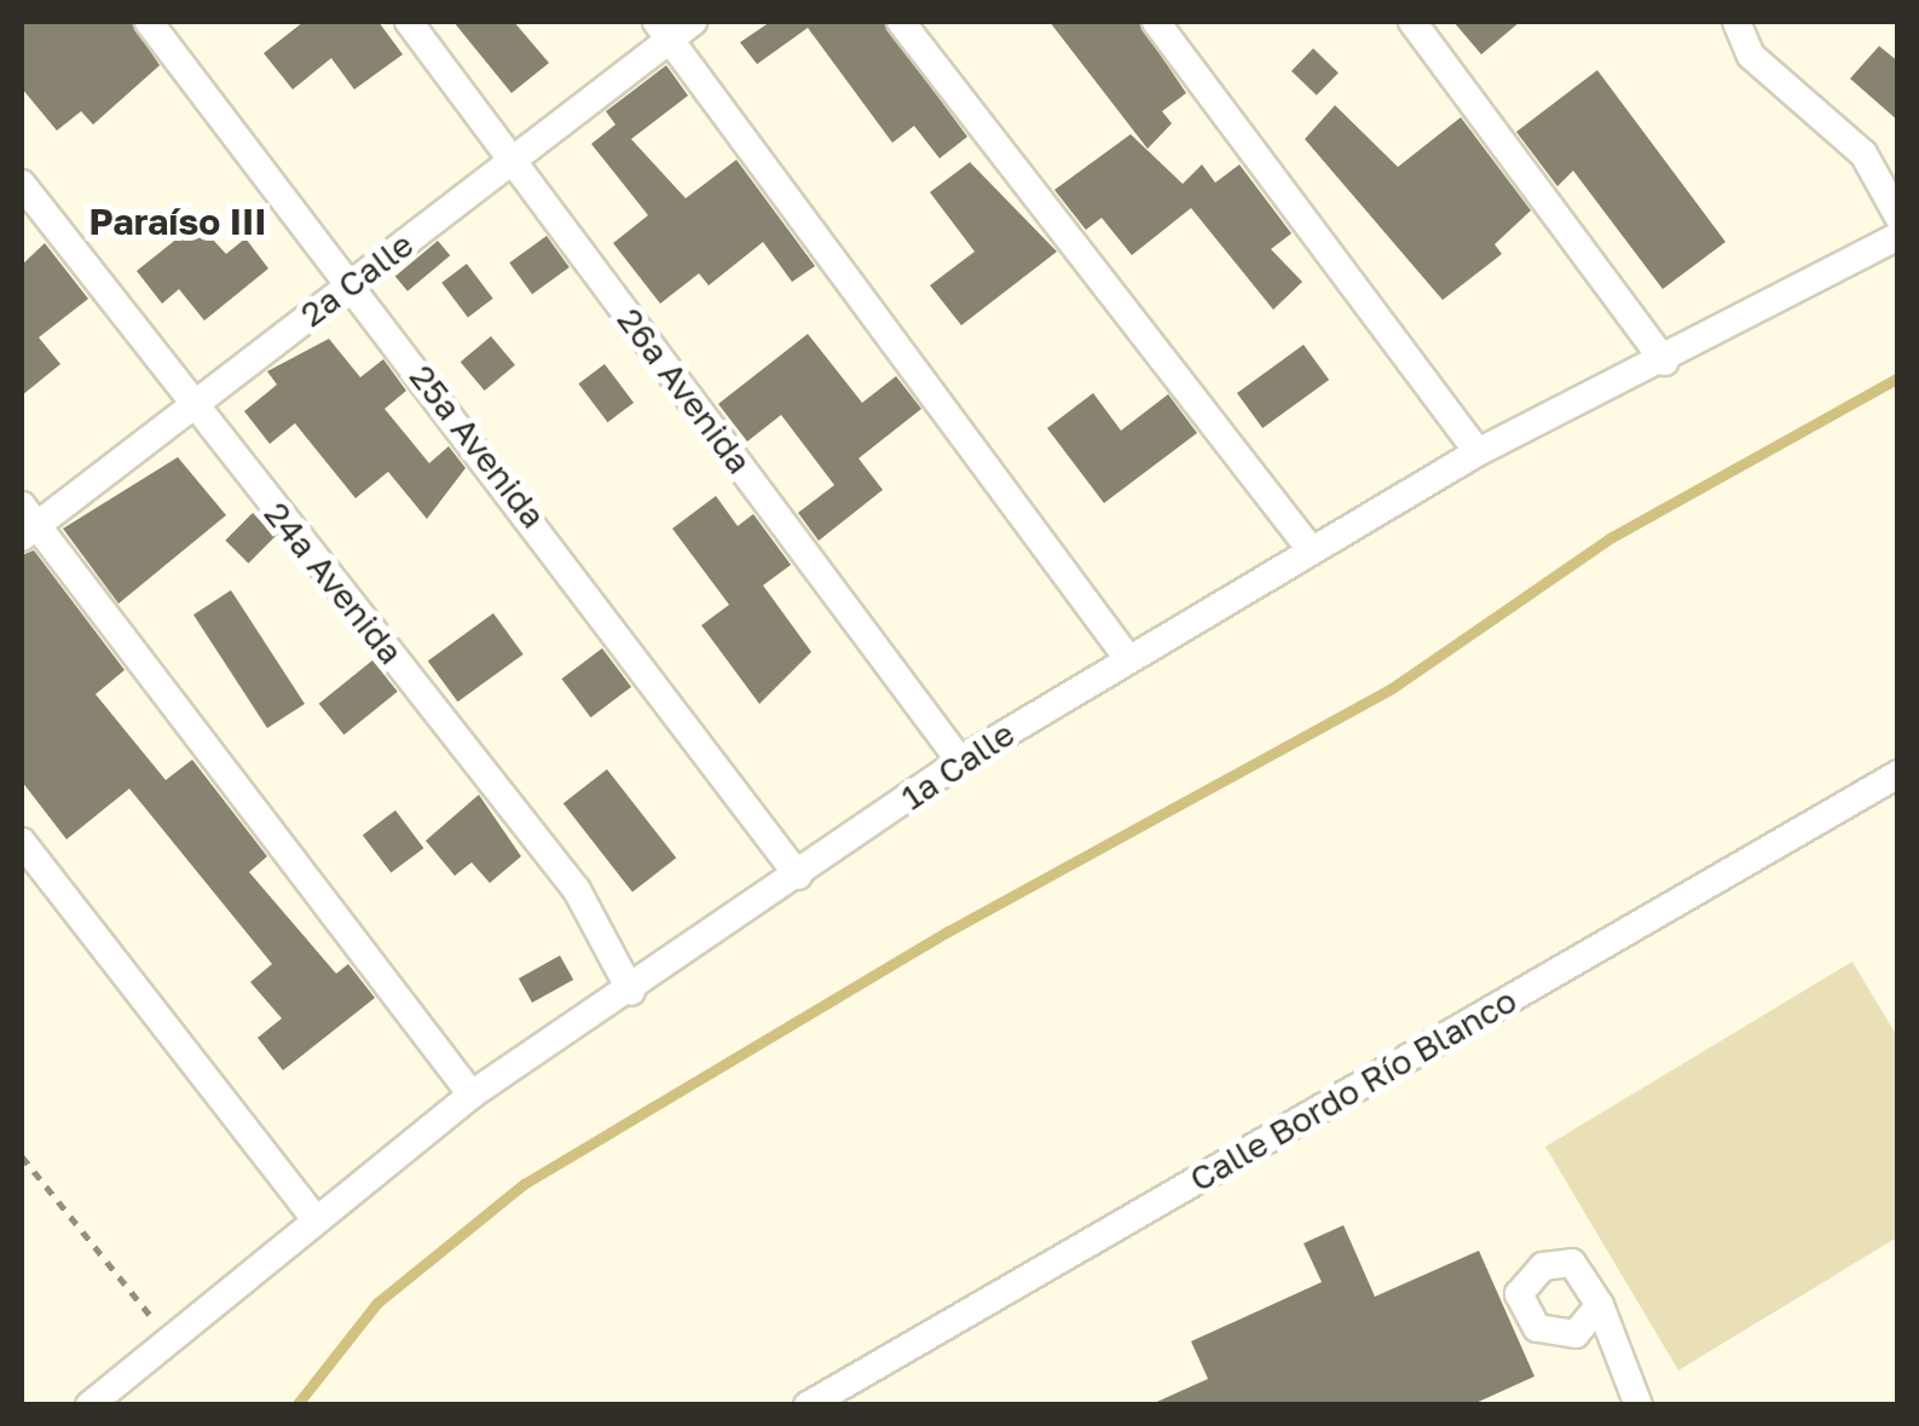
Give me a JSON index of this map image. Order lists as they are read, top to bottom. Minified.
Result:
{"streets":{"street":["2a Calle","26a Avenida","25a Avenida","24a Avenida","1a Calle","Calle Bordo Río Blanco"]},"crossings":[["2a Calle","26a Avenida"],["2a Calle","25a Avenida"],["2a Calle","24a Avenida"],["26a Avenida","1a Calle"],["25a Avenida","1a Calle"],["24a Avenida","1a Calle"]],"districts":["Paraíso III"]}
